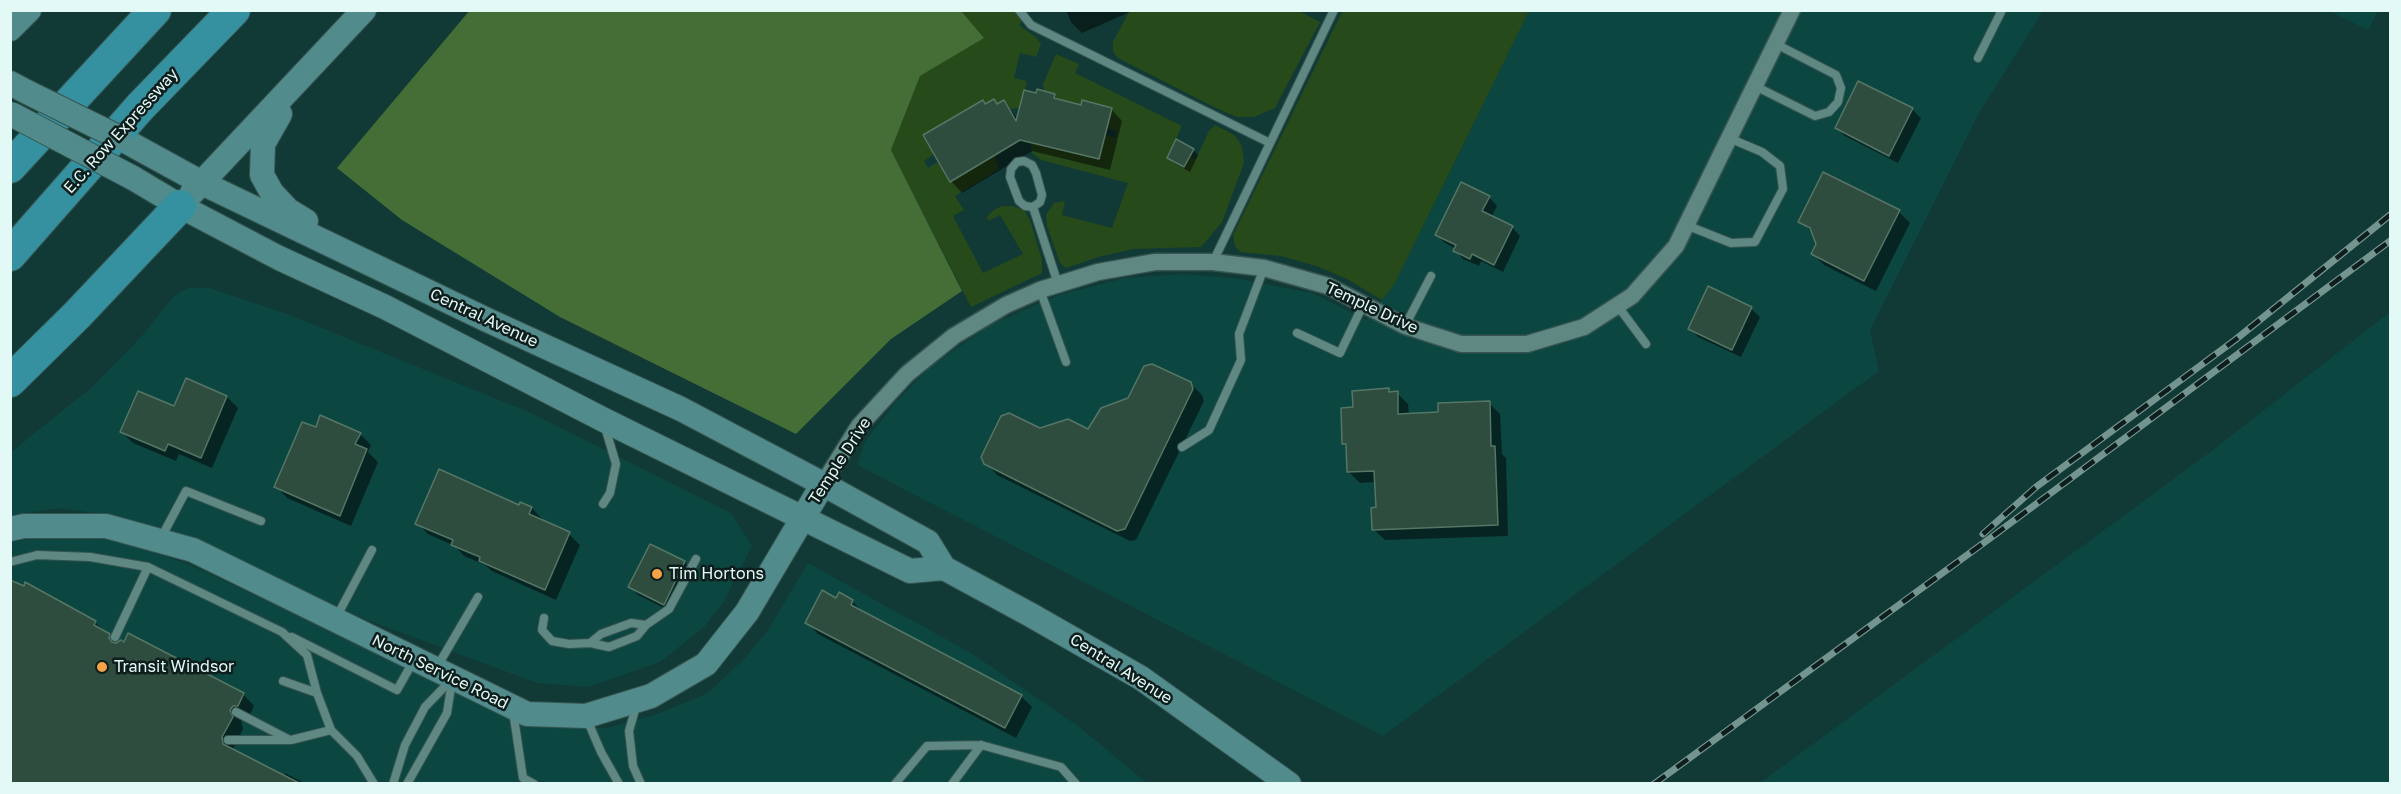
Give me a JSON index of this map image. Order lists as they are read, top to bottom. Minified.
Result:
{"streets":{"highway":["E.C. Row Expressway"],"street":["Temple Drive","Central Avenue","North Service Road"]},"crossings":[["Temple Drive","Central Avenue"],["Temple Drive","North Service Road"],["Central Avenue","North Service Road"]],"places":["Tim Hortons","Transit Windsor"]}
